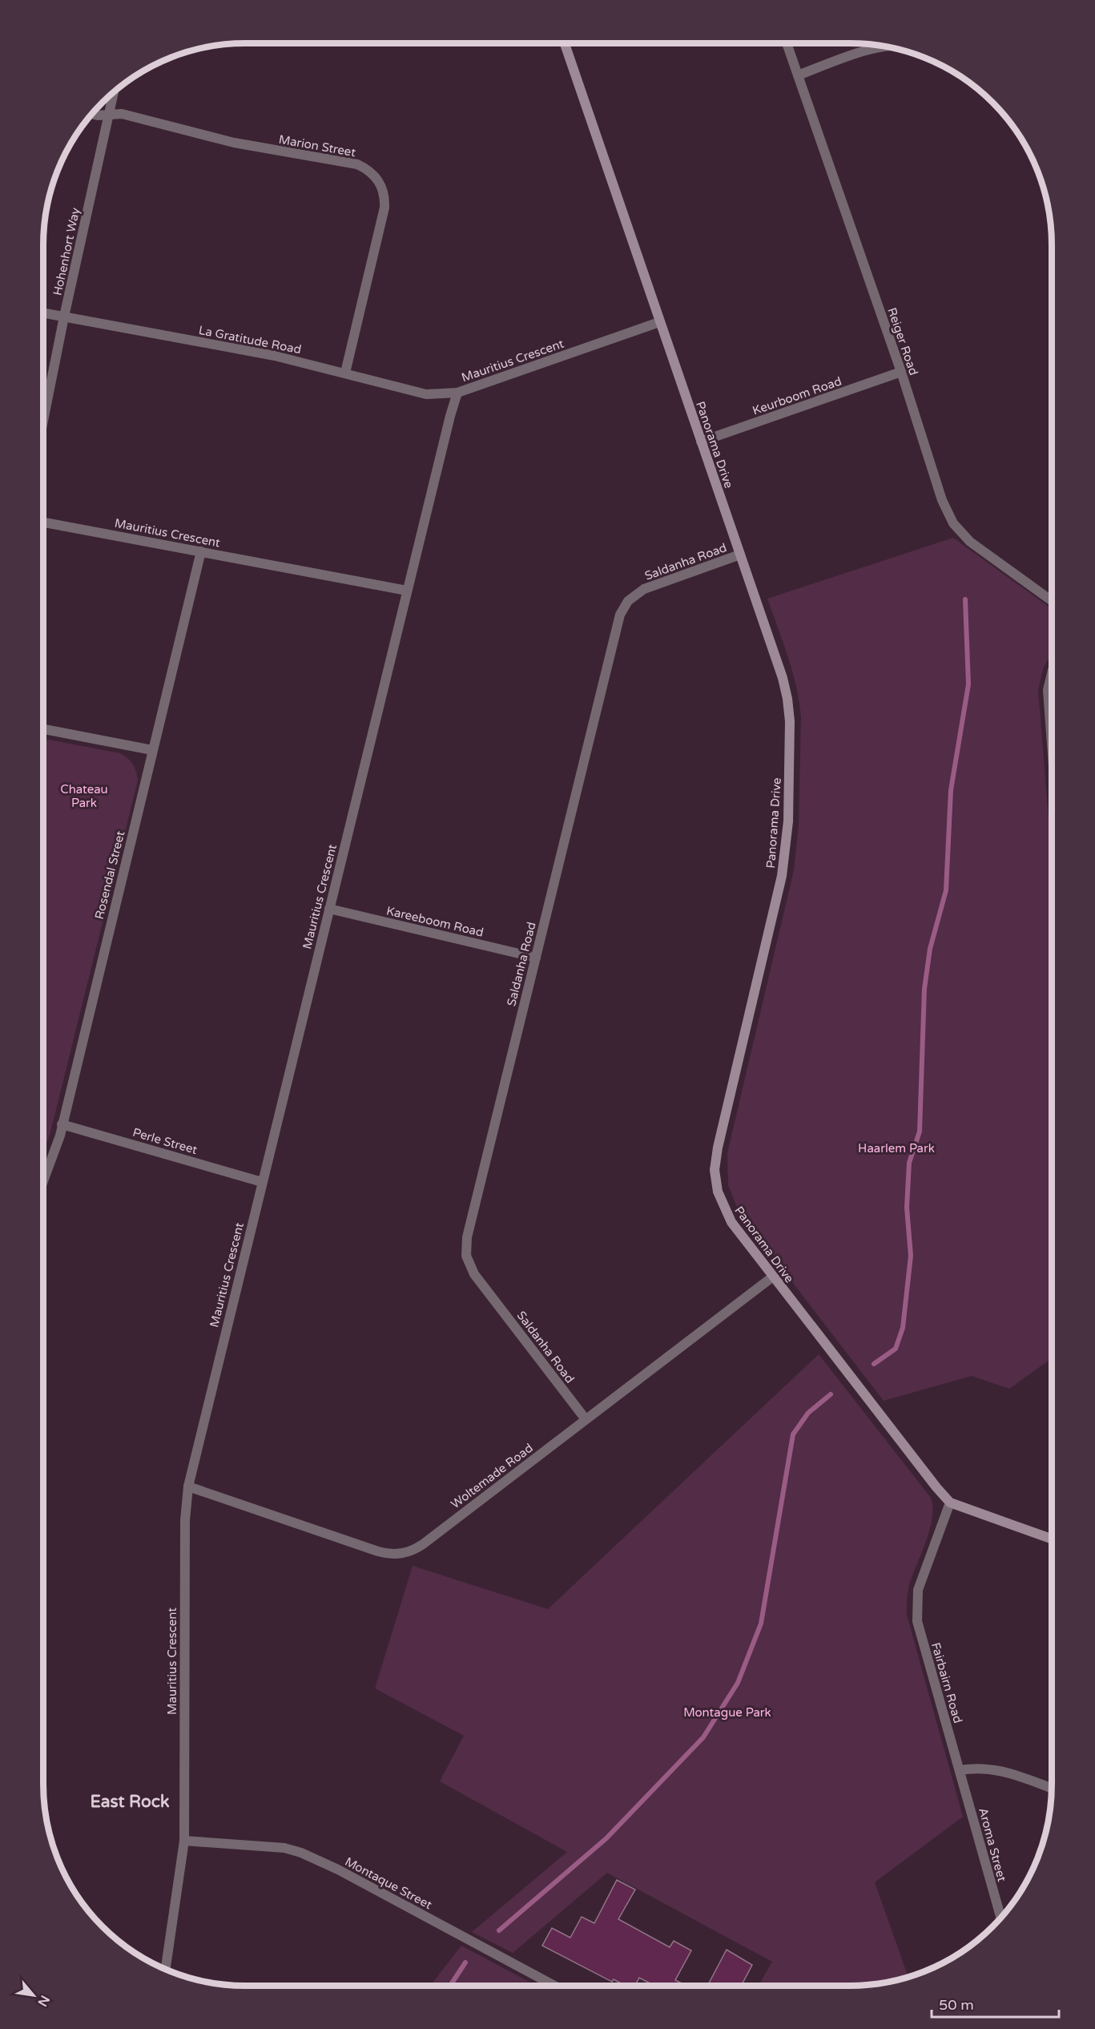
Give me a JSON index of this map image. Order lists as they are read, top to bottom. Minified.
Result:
{"streets":{"street":["Marion Street","Hohenhort Way","La Gratitude Road","Reiger Road","Mauritius Crescent","Keurboom Road","Panorama Drive","Saldanha Road","Rosendal Street","Kareeboom Road","Perle Street","Woltemade Road","Fairbairn Road","Aroma Street","Montaque Street"]},"crossings":[["Marion Street","Hohenhort Way"],["Marion Street","La Gratitude Road"],["Hohenhort Way","La Gratitude Road"],["La Gratitude Road","Mauritius Crescent"],["Reiger Road","Keurboom Road"],["Mauritius Crescent","Panorama Drive"],["Mauritius Crescent","Rosendal Street"],["Mauritius Crescent","Kareeboom Road"],["Mauritius Crescent","Perle Street"],["Mauritius Crescent","Woltemade Road"],["Mauritius Crescent","Montaque Street"],["Keurboom Road","Panorama Drive"],["Panorama Drive","Saldanha Road"],["Panorama Drive","Woltemade Road"],["Panorama Drive","Fairbairn Road"],["Saldanha Road","Kareeboom Road"],["Saldanha Road","Woltemade Road"],["Rosendal Street","Perle Street"],["Fairbairn Road","Aroma Street"]],"districts":["East Rock"],"parks":["Chateau Park","Haarlem Park","Montague Park"],"scale_bar":"50 m","north":"bottom right"}
